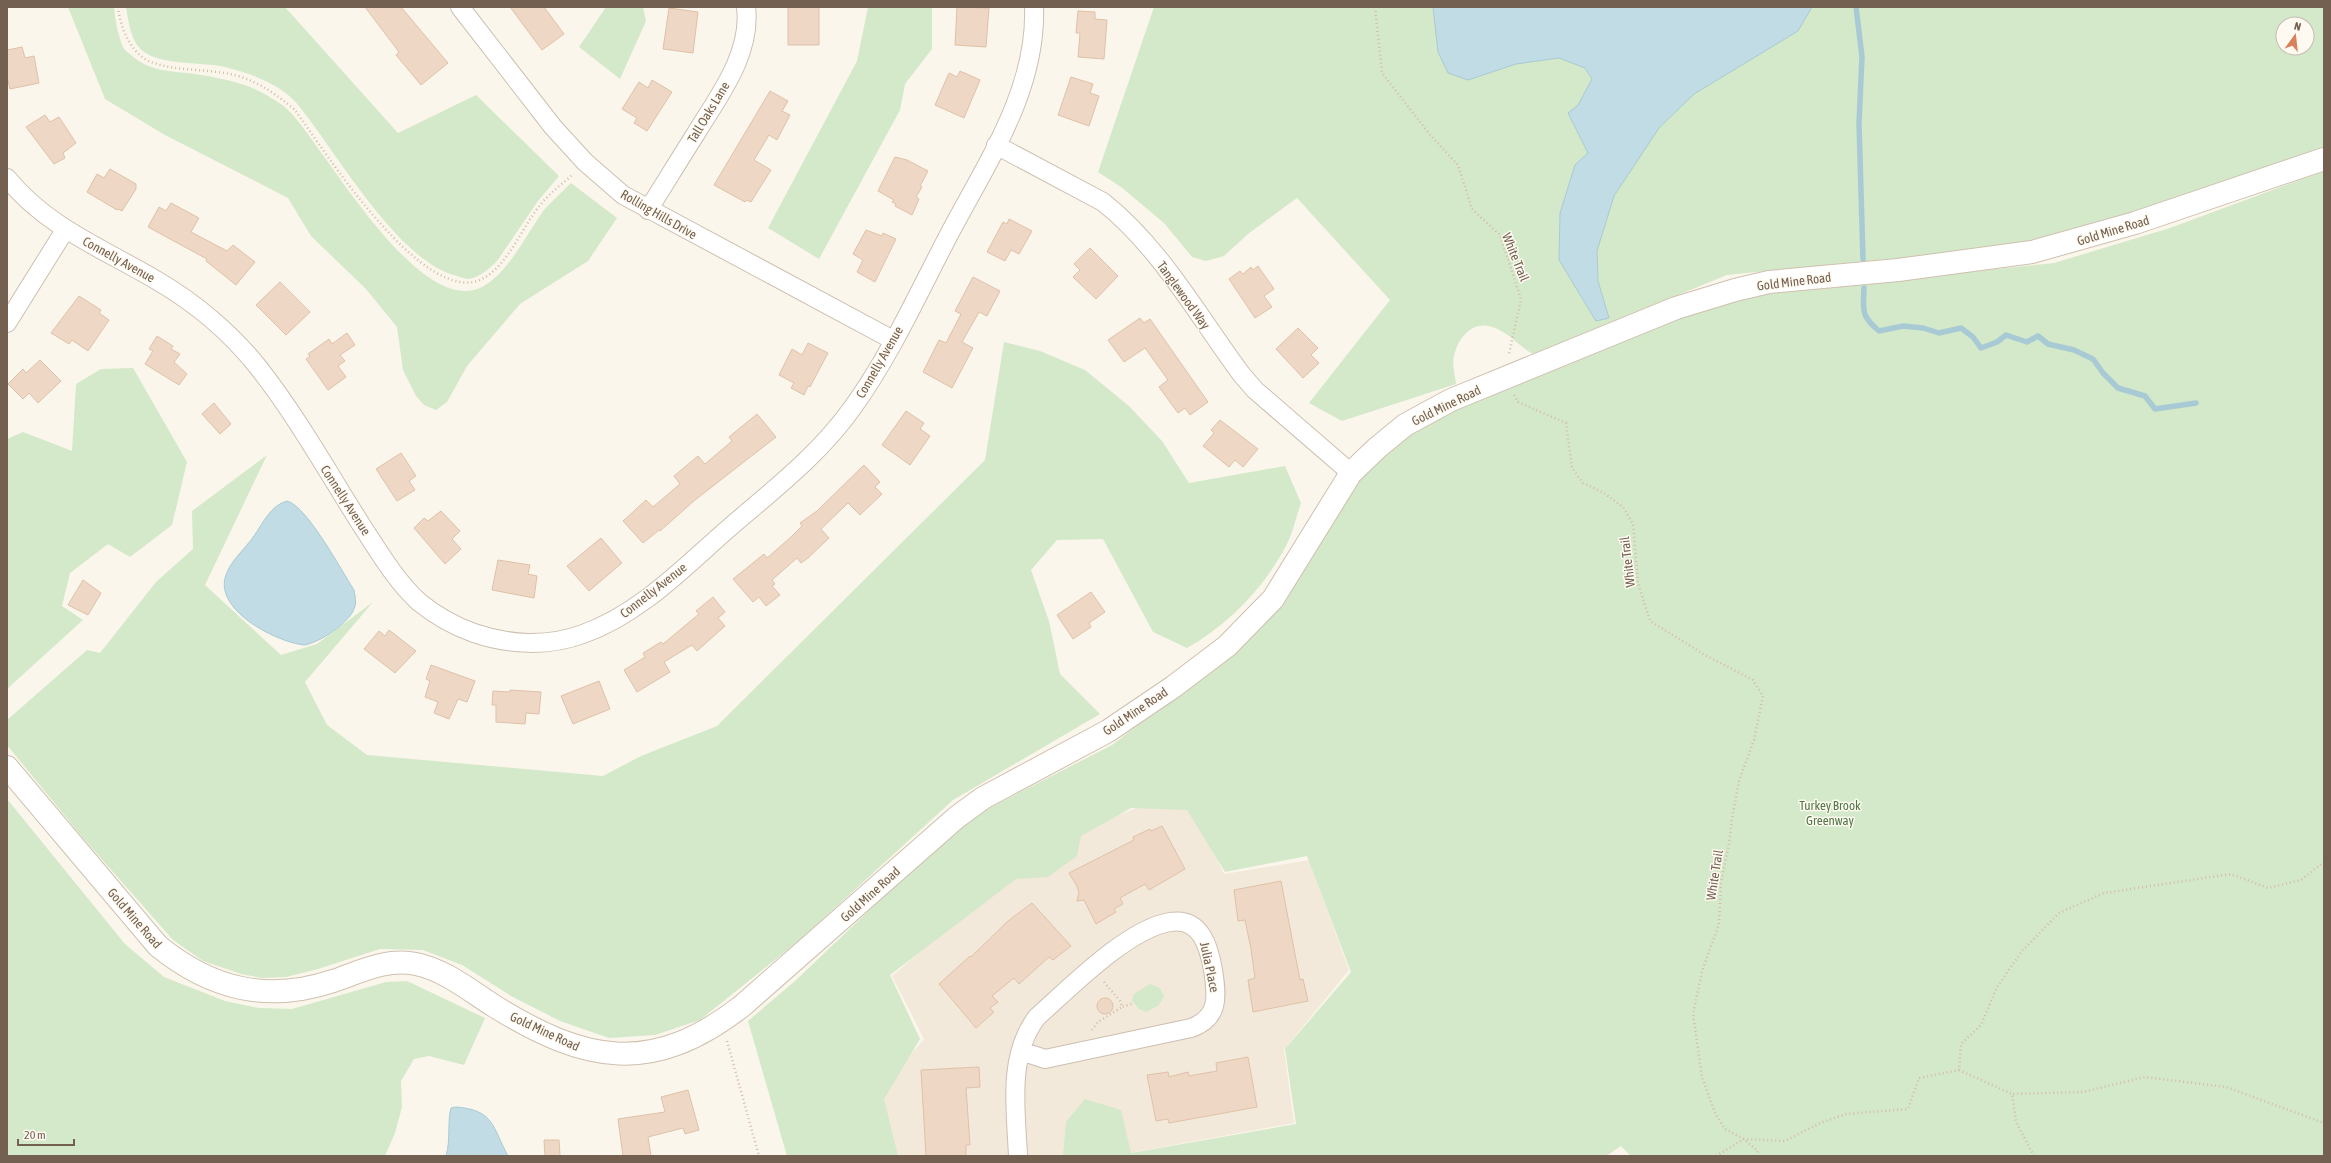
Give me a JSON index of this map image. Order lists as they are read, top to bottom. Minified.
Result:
{"streets":{"street":["Tall Oaks Lane","Rolling Hills Drive","Gold Mine Road","Connelly Avenue","Tanglewood Way","Julia Place"],"path":["White Trail"]},"crossings":[["Tall Oaks Lane","Rolling Hills Drive"],["Rolling Hills Drive","Connelly Avenue"],["Gold Mine Road","White Trail"],["Gold Mine Road","Tanglewood Way"],["Connelly Avenue","Tanglewood Way"]],"parks":["Turkey Brook Greenway"],"scale_bar":"20 m","north":"top"}
